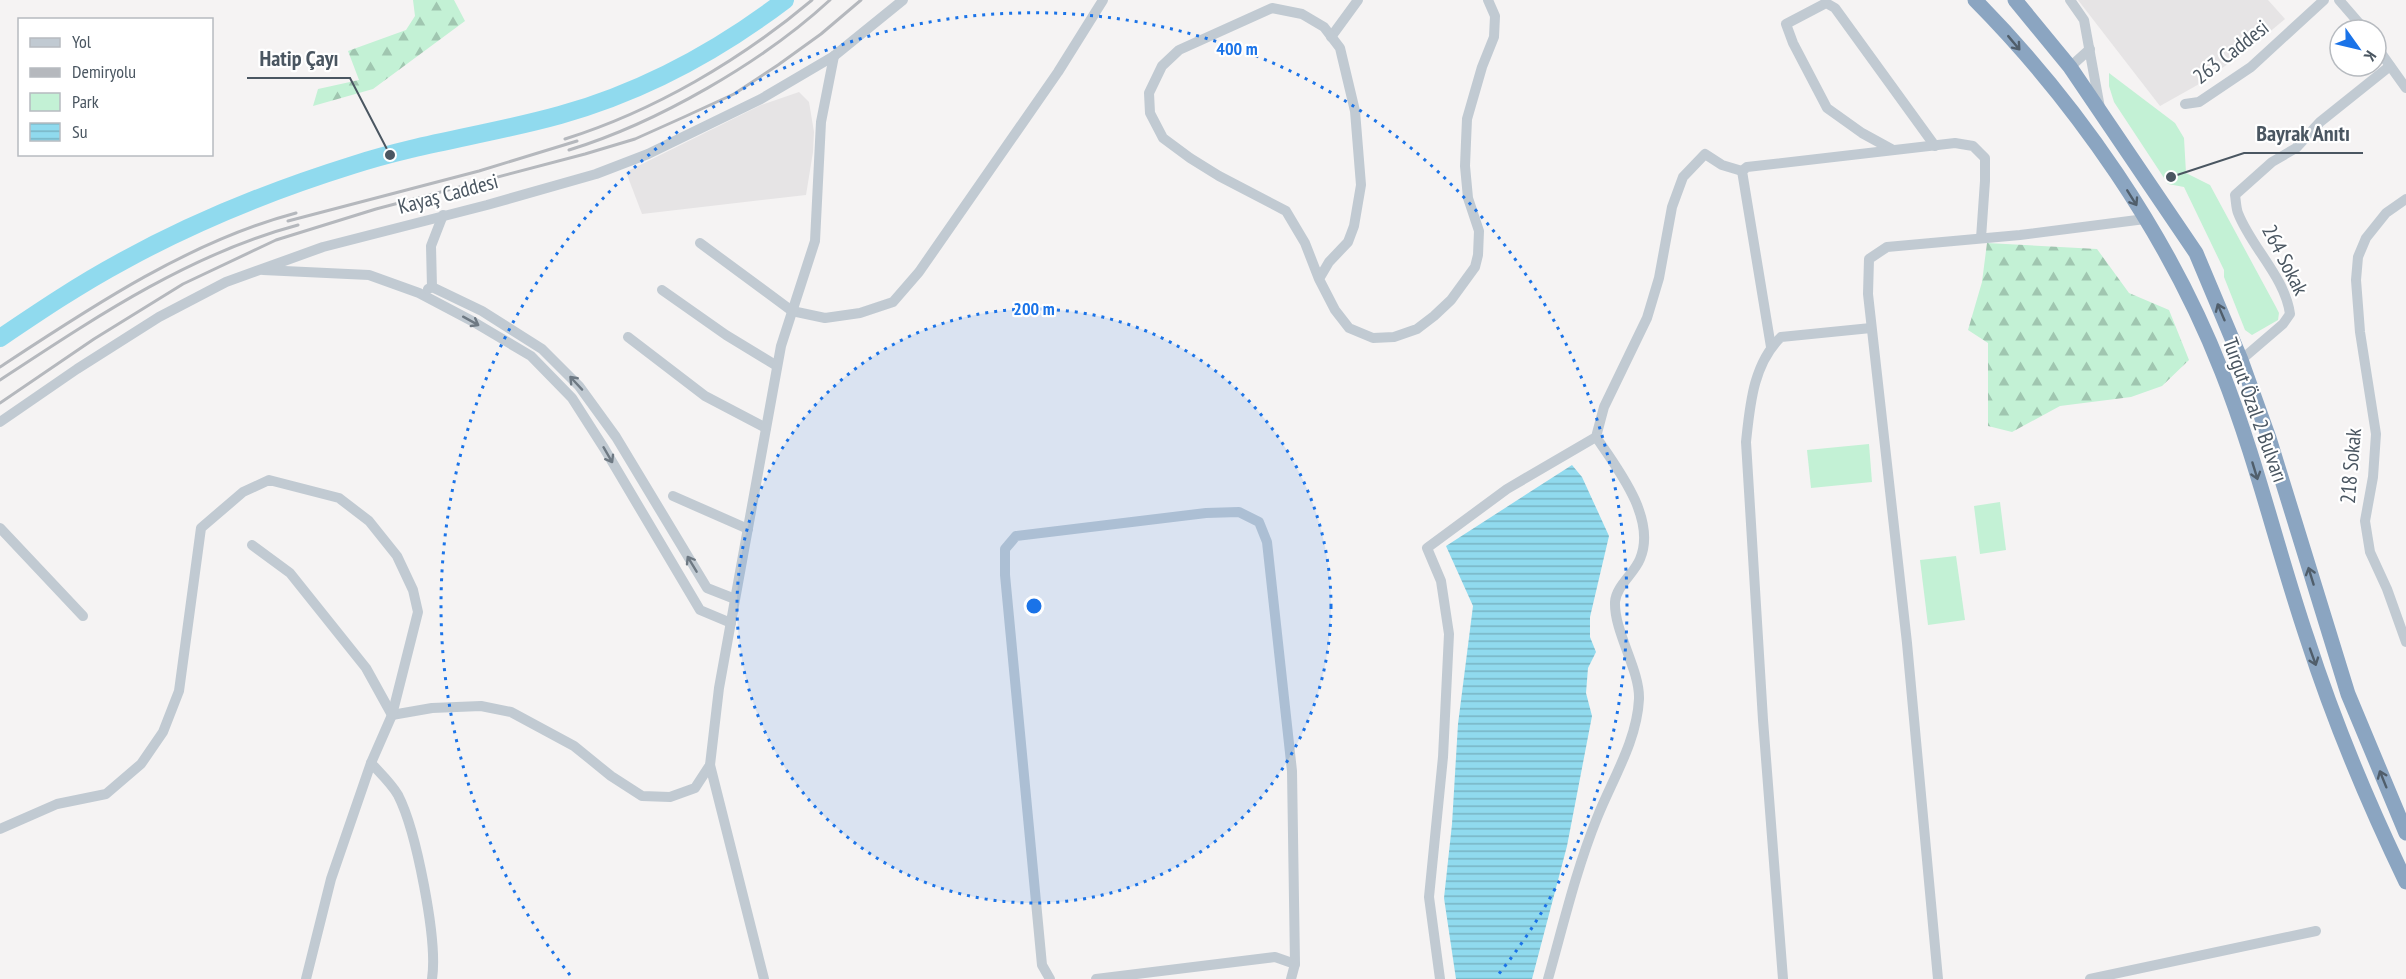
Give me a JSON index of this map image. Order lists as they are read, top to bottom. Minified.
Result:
{"streets":{"highway":["Turgut Özal 2 Bulvarı"],"street":["263 Caddesi","Kayaş Caddesi","264 Sokak","218 Sokak"]},"crossings":[["264 Sokak","Turgut Özal 2 Bulvarı"]],"places":["Hatip Çayı","Bayrak Anıtı"],"legend":["Yol","Demiryolu","Park","Su"],"north":"bottom right","rings":["400 m","200 m"]}
